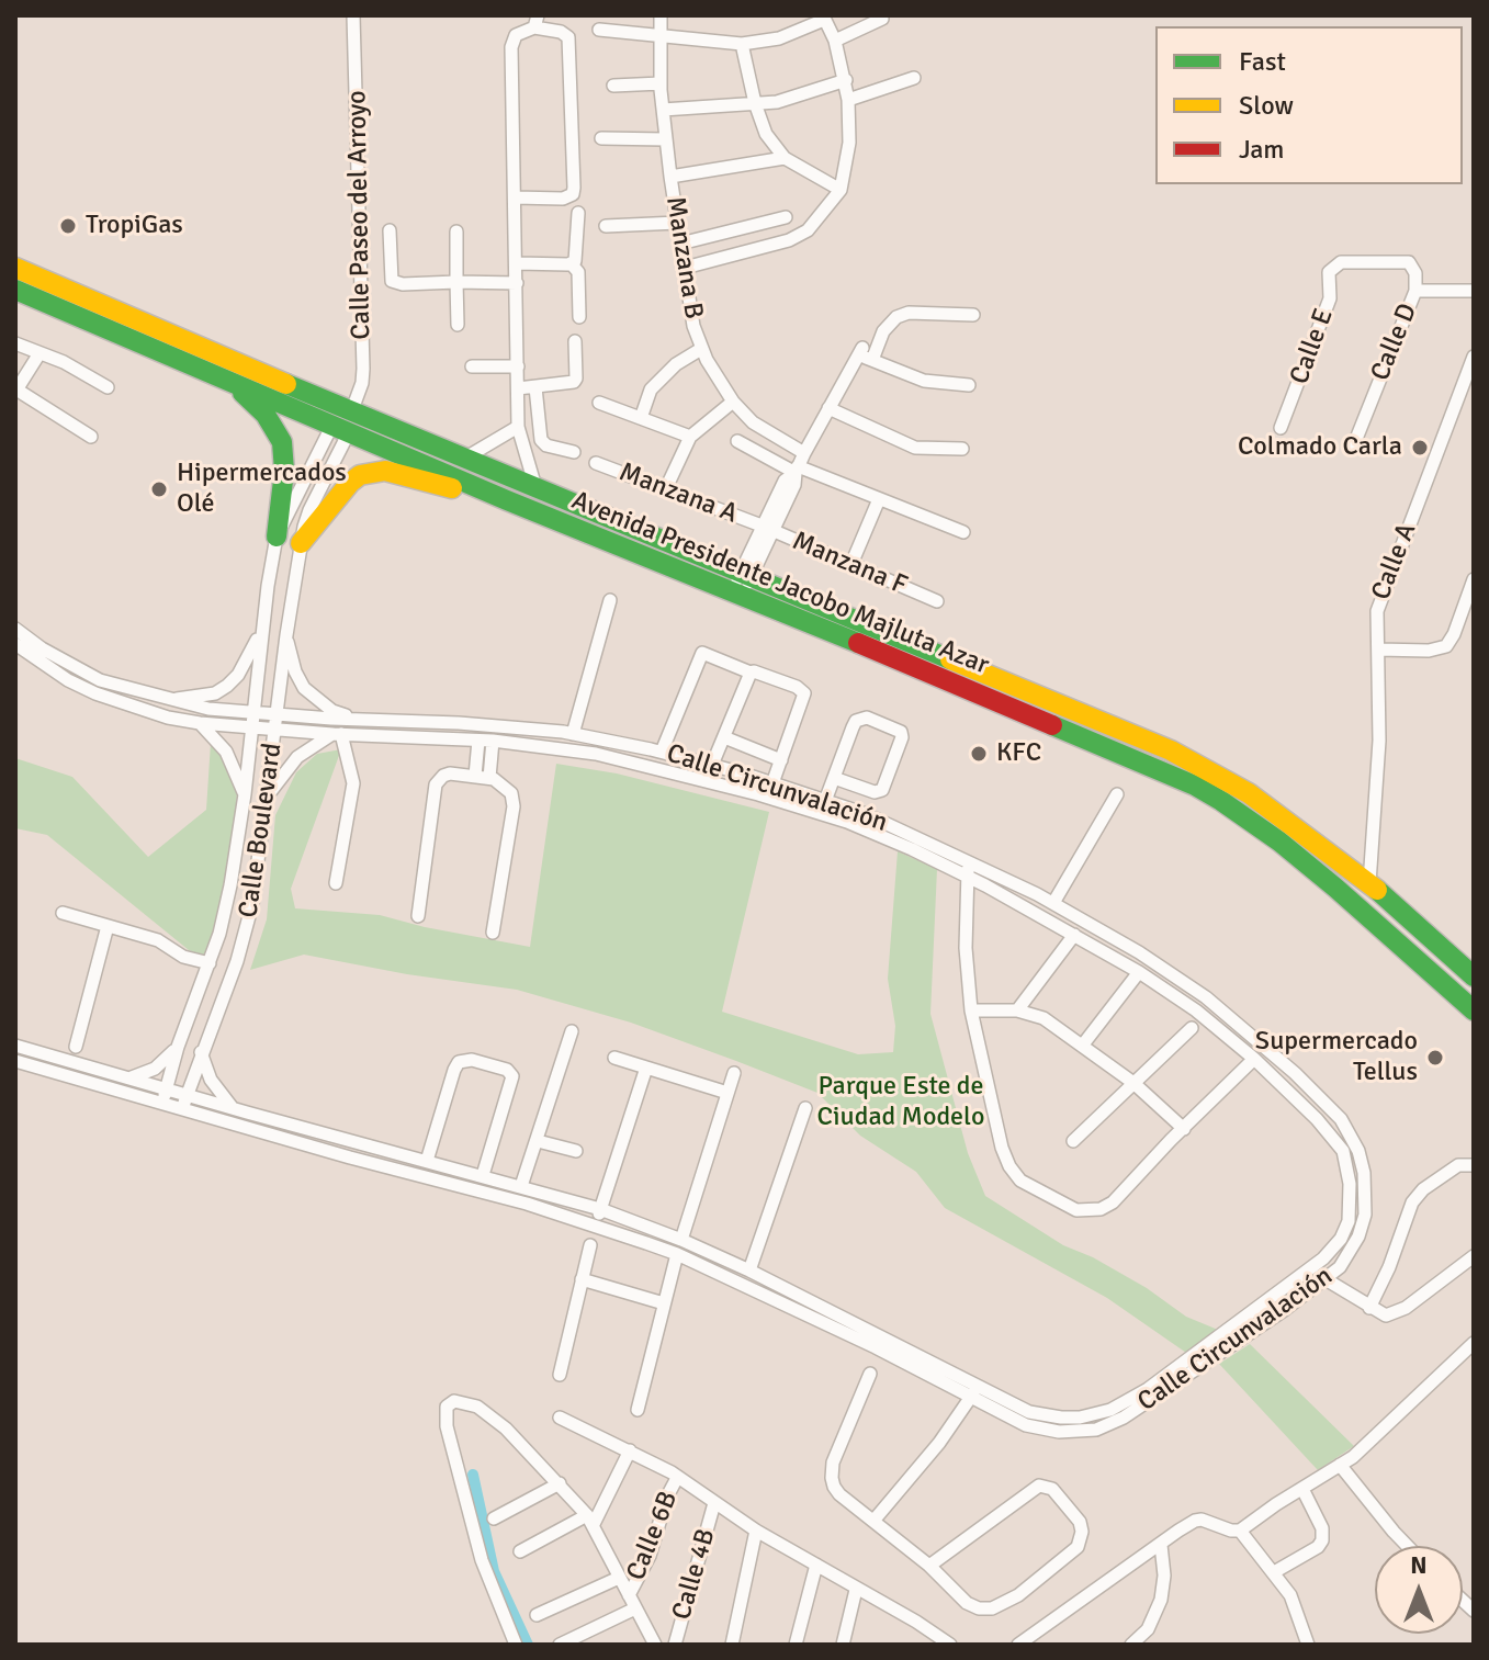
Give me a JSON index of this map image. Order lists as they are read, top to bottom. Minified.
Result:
{"streets":{"main road":["Avenida Presidente Jacobo Majluta Azar"],"street":["Calle Paseo del Arroyo","Manzana B","Calle D","Calle E","Manzana A","Calle A","Manzana F","Calle Circunvalación","Calle Boulevard","Calle 6B","Calle 4B"]},"crossings":[["Calle Paseo del Arroyo","Avenida Presidente Jacobo Majluta Azar"],["Calle Paseo del Arroyo","Calle Boulevard"],["Calle D","Calle E"],["Manzana A","Manzana F"],["Calle A","Avenida Presidente Jacobo Majluta Azar"],["Avenida Presidente Jacobo Majluta Azar","Calle Boulevard"],["Calle Circunvalación","Calle Boulevard"]],"parks":["Parque Este de Ciudad Modelo"],"places":["TropiGas","Colmado Carla","Hipermercados Olé","KFC","Supermercado Tellus"],"legend":["Fast","Slow","Jam"],"north":"top"}
